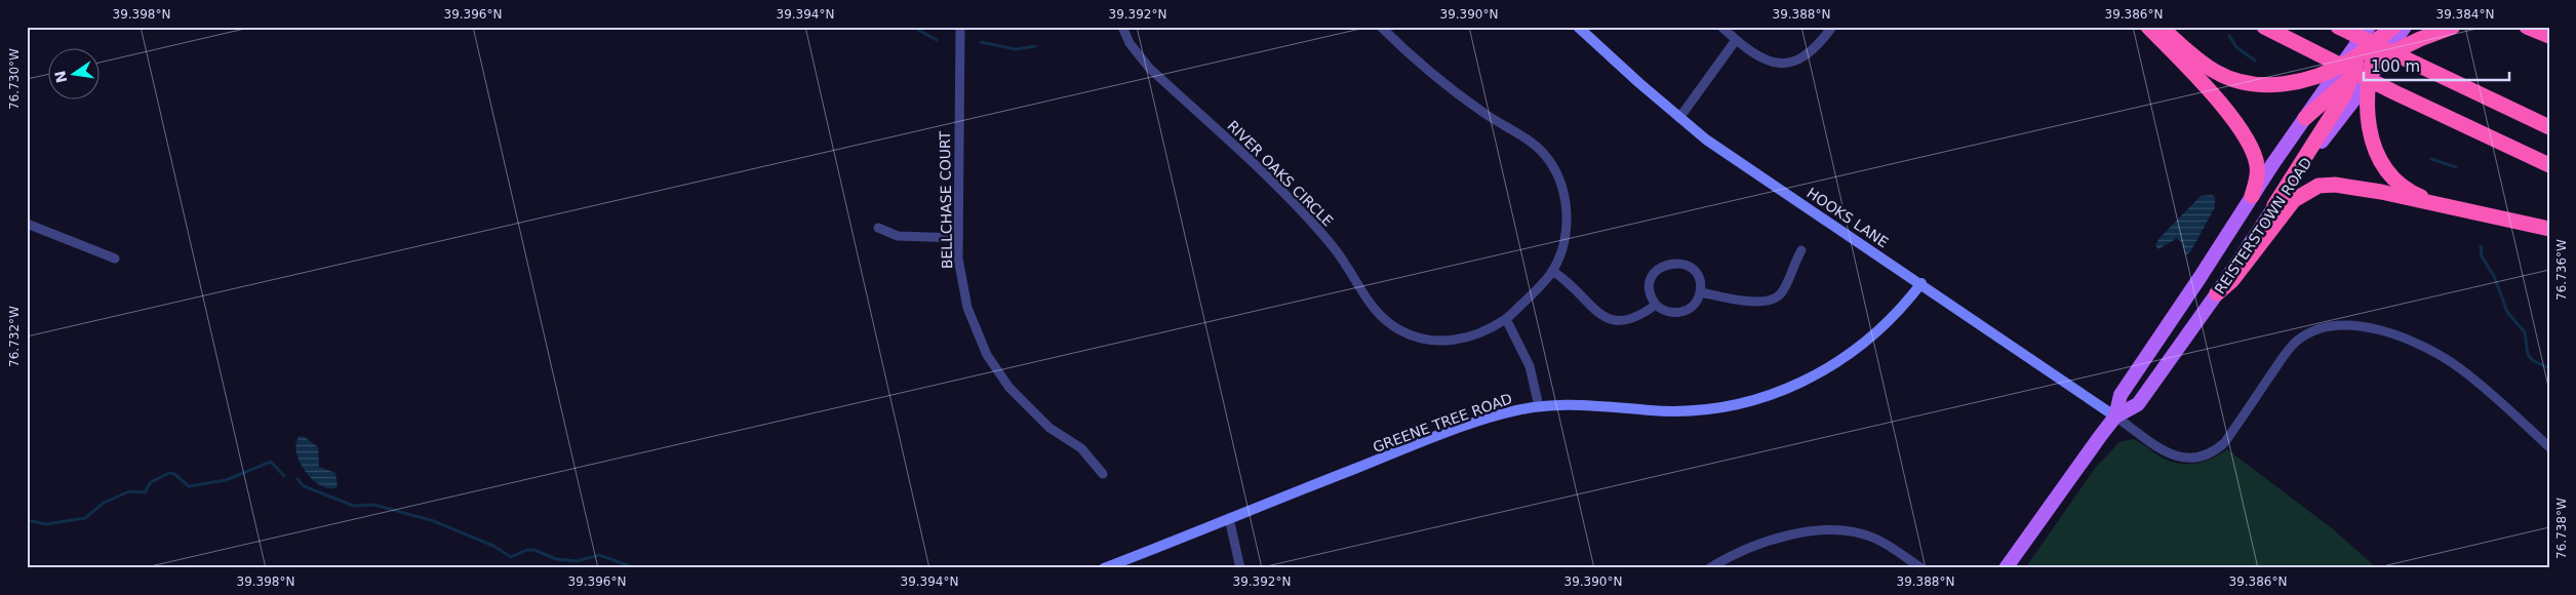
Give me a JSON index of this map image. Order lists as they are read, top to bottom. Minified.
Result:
{"streets":{"main road":["REISTERSTOWN ROAD"],"street":["RIVER OAKS CIRCLE","BELLCHASE COURT","HOOKS LANE","GREENE TREE ROAD"]},"crossings":[["HOOKS LANE","REISTERSTOWN ROAD"],["HOOKS LANE","GREENE TREE ROAD"]],"scale_bar":"100 m","north":"left","coordinates":["39.398°N","39.396°N","39.394°N","39.392°N","39.390°N","39.388°N","39.386°N","39.384°N","76.730°W","76.736°W","76.732°W","76.738°W"]}
